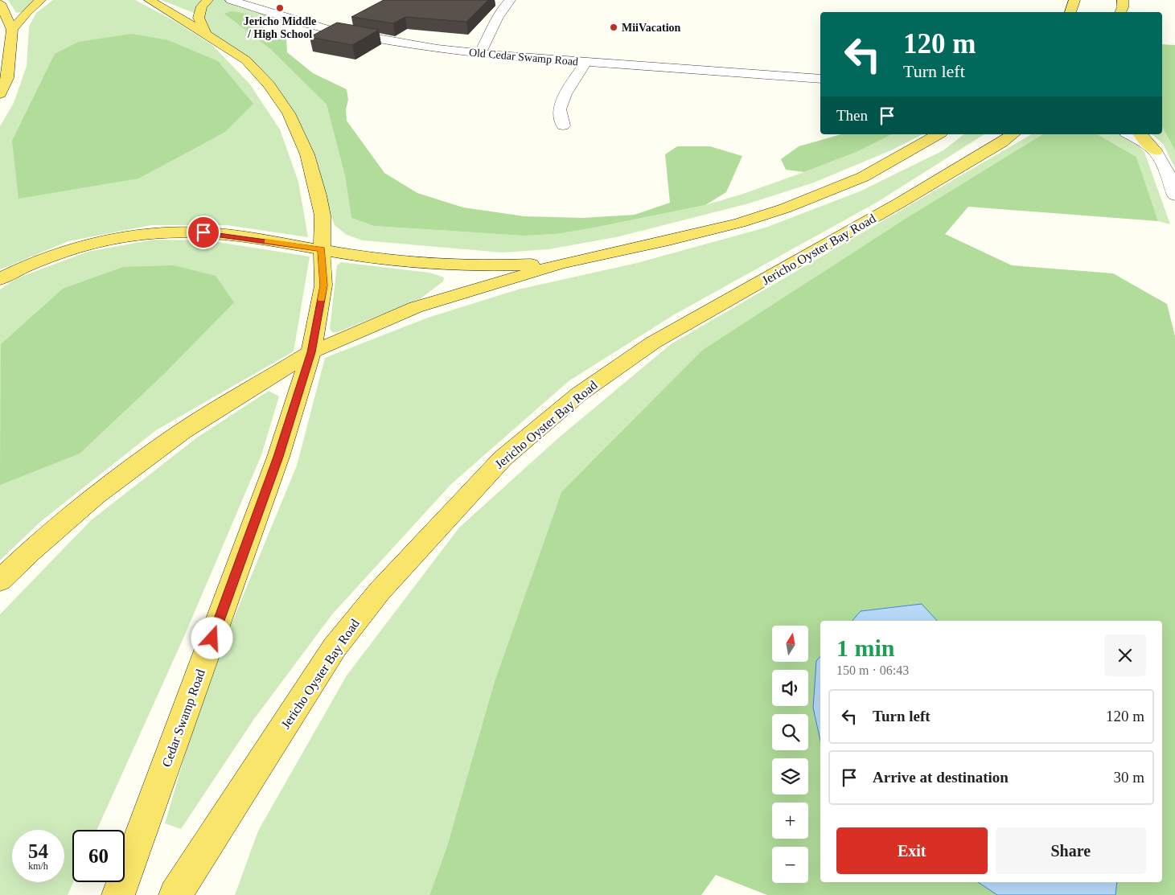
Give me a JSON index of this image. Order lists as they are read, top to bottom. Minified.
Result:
{"streets":{"main road":["Jericho Oyster Bay Road","Cedar Swamp Road"],"street":["Old Cedar Swamp Road"]},"places":["Jericho Middle / High School","MiiVacation"],"north":"top","page":{"turn":["120 m","Turn left"],"then":"Then","heading":["1 min","150 m · 06:43"],"map_buttons":["+","−"],"list":[{"name":"Turn left","value":"120 m"},{"name":"Arrive at destination","value":"30 m"}],"buttons":["Exit","Share"],"speed":"54 km/h","limit":"60"}}
